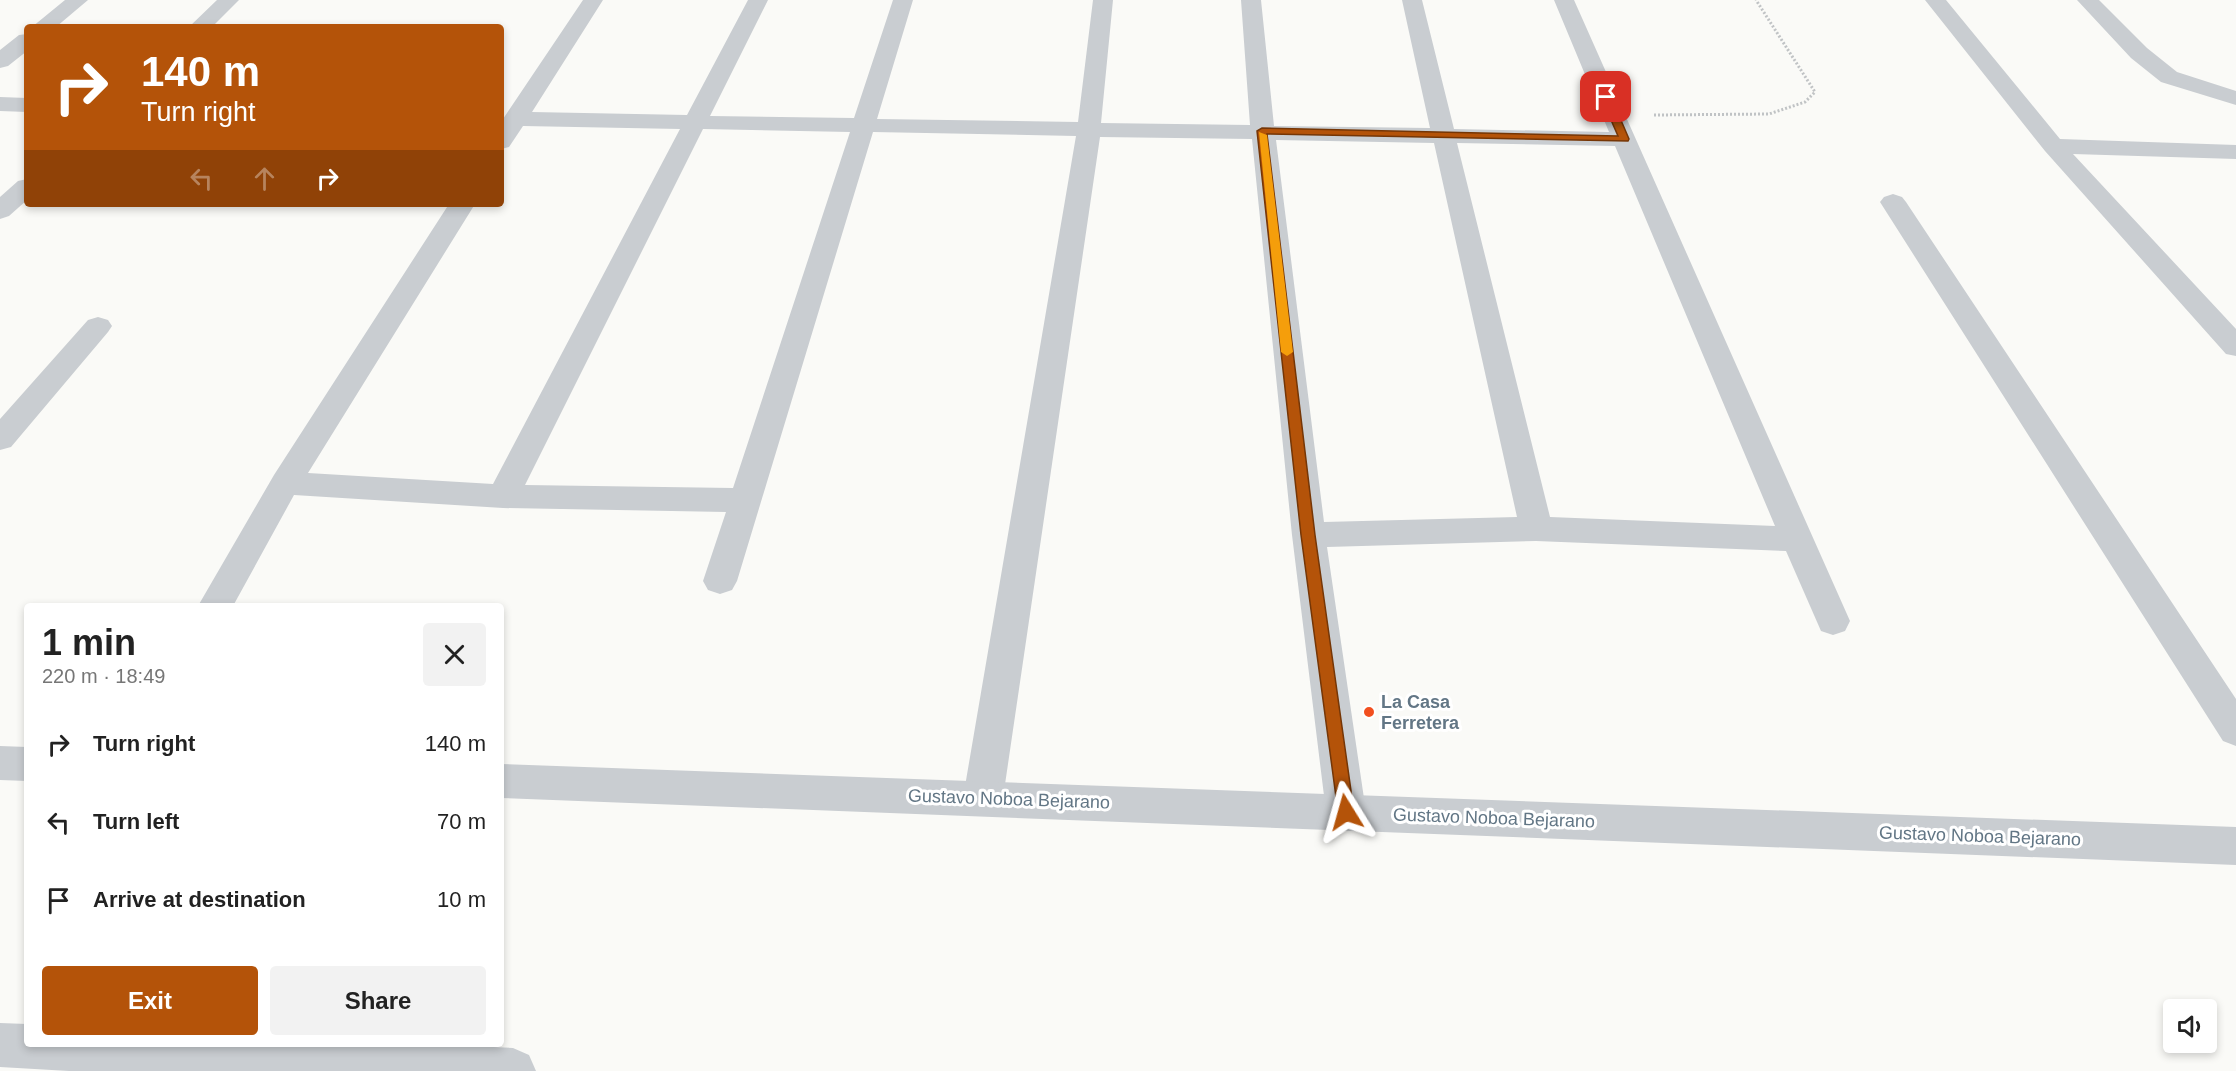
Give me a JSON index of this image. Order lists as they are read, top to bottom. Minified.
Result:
{"streets":{"street":["Gustavo Noboa Bejarano"]},"places":["La Casa Ferretera"],"page":{"turn":["140 m","Turn right"],"heading":["1 min","220 m · 18:49"],"list":[{"name":"Turn right","value":"140 m"},{"name":"Turn left","value":"70 m"},{"name":"Arrive at destination","value":"10 m"}],"buttons":["Exit","Share"]}}
